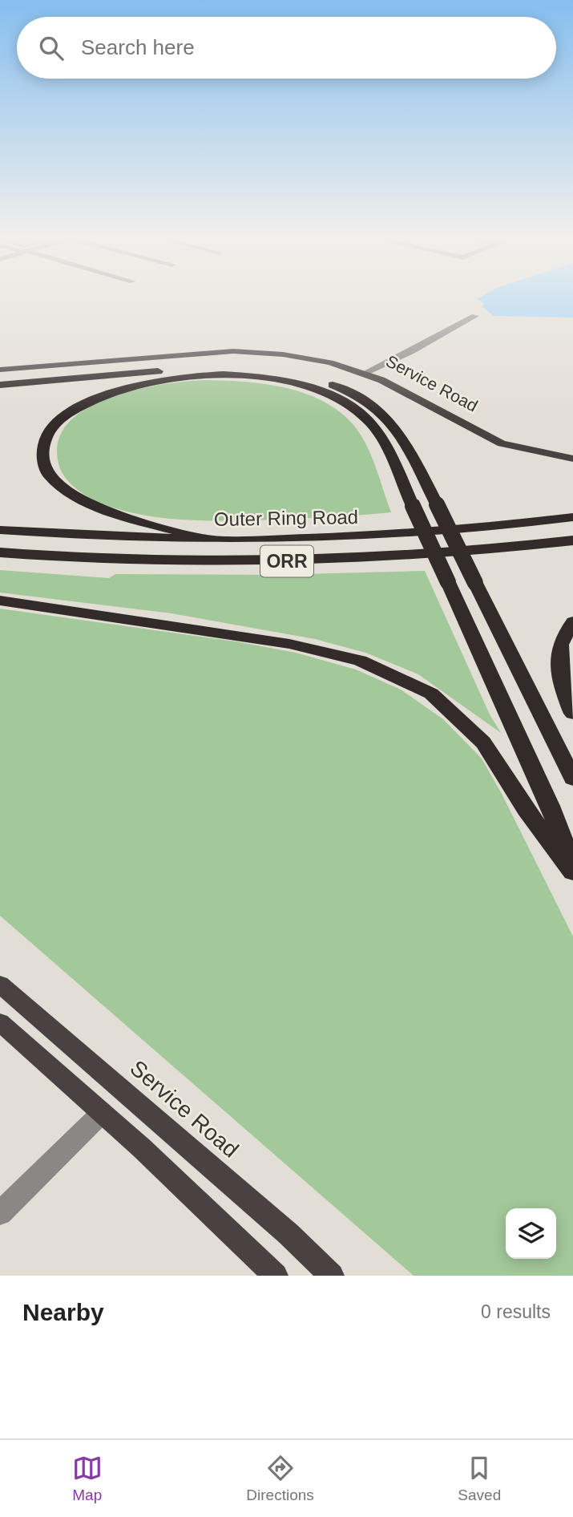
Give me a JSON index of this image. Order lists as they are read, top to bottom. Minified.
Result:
{"streets":{"highway":["Outer Ring Road","ORR"],"main road":["Service Road"]},"page":{"search":"Search here","heading":["Nearby","0 results"],"nav":["Map","Directions","Saved"]}}
